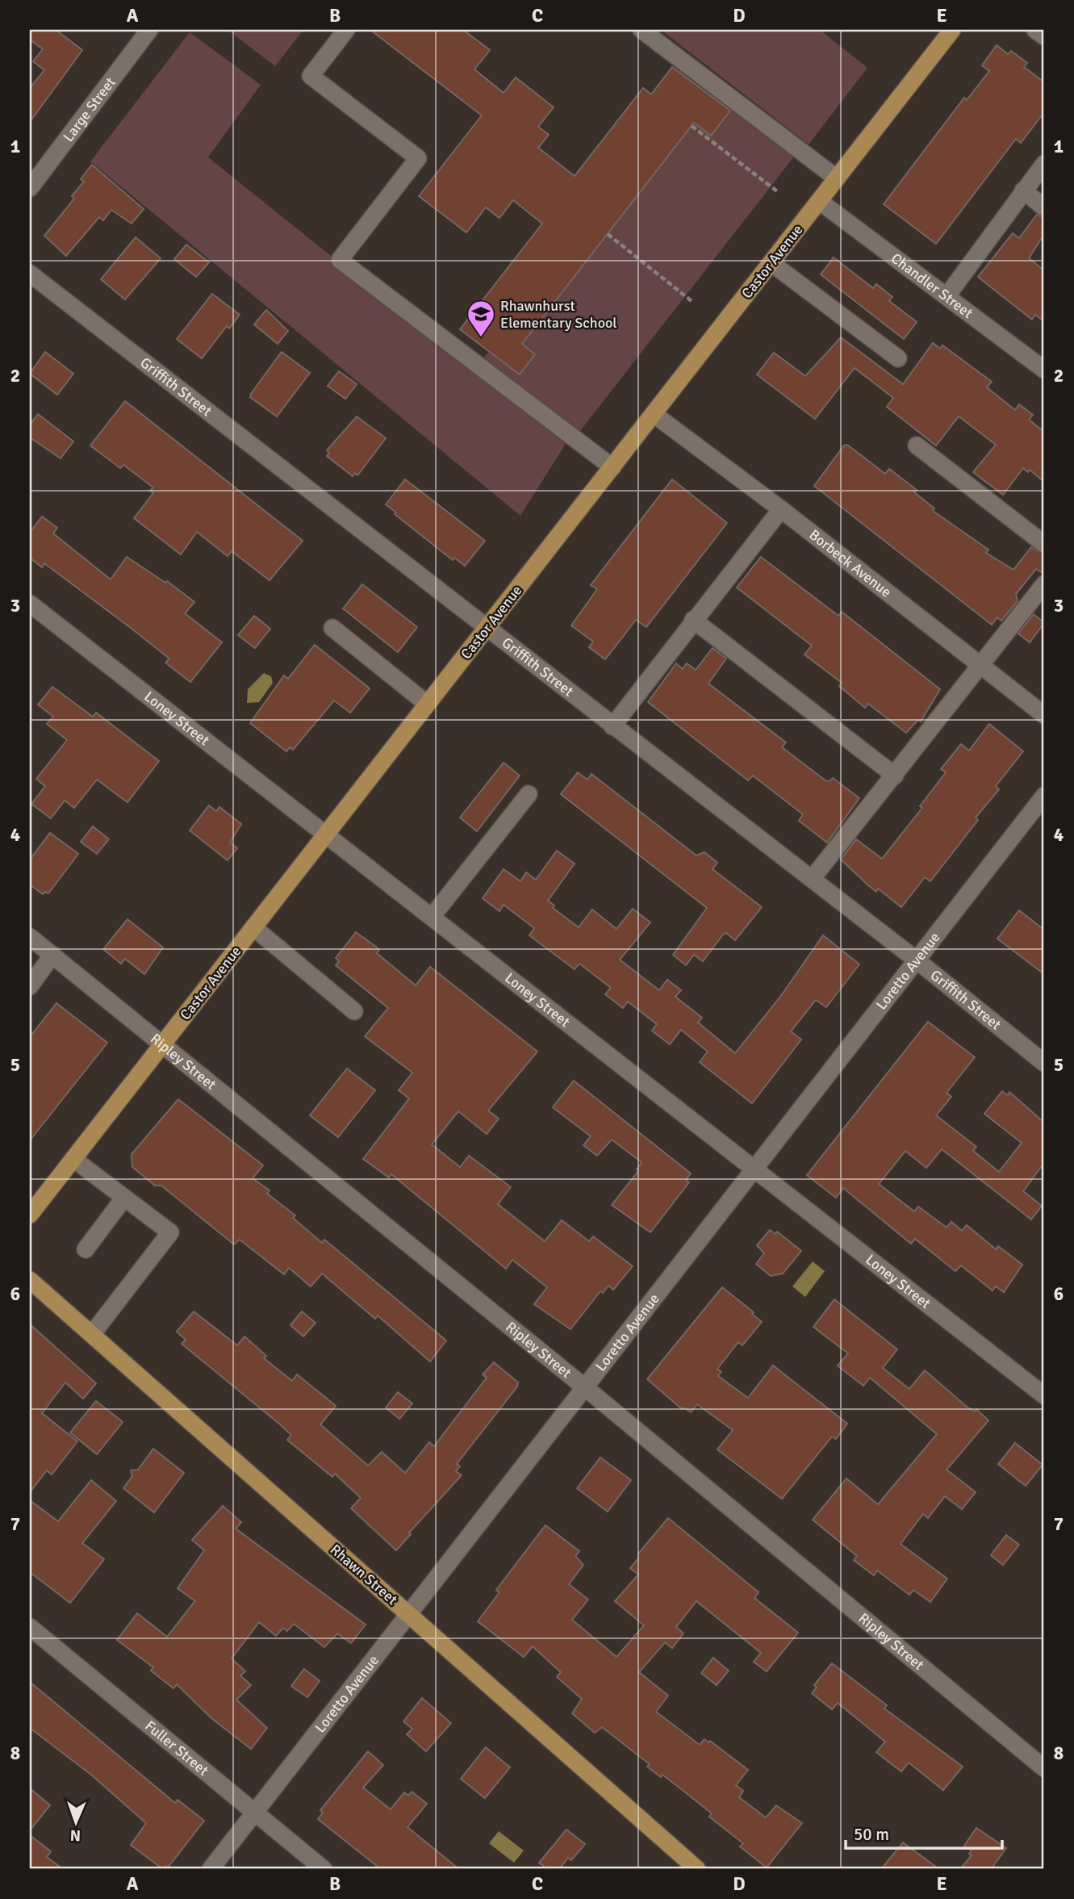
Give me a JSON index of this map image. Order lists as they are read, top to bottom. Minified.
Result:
{"streets":{"main road":["Castor Avenue","Rhawn Street"],"street":["Large Street","Chandler Street","Griffith Street","Borbeck Avenue","Loney Street","Loretto Avenue","Ripley Street","Fuller Street"]},"crossings":[["Castor Avenue","Chandler Street"],["Castor Avenue","Griffith Street"],["Castor Avenue","Borbeck Avenue"],["Castor Avenue","Loney Street"],["Castor Avenue","Ripley Street"],["Griffith Street","Loretto Avenue"],["Loney Street","Loretto Avenue"],["Loretto Avenue","Ripley Street"],["Loretto Avenue","Rhawn Street"],["Loretto Avenue","Fuller Street"]],"places":{"school or university":["Rhawnhurst Elementary School"]},"scale_bar":"50 m","north":"bottom","grid":{"columns":["A","B","C","D","E"],"rows":["1","2","3","4","5","6","7","8"]}}
